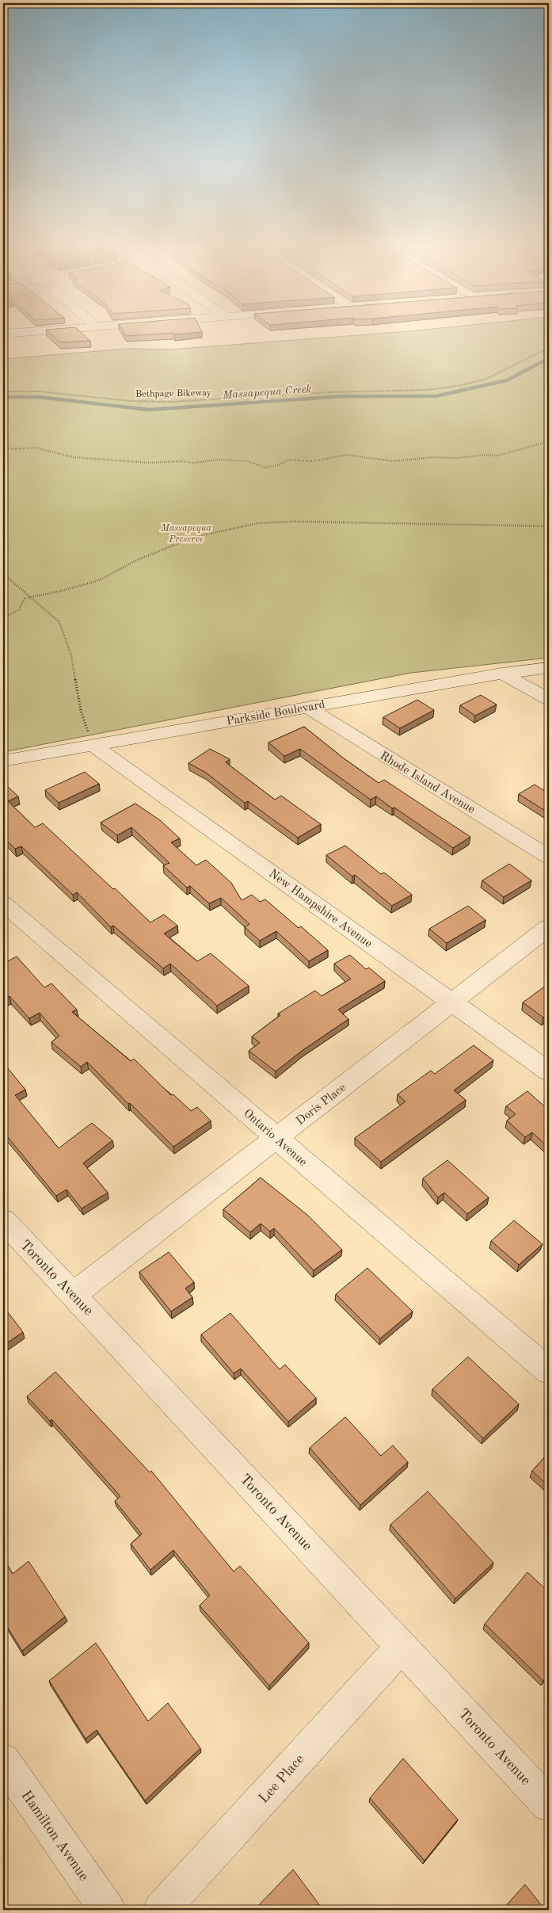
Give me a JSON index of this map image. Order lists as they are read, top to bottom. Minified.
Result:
{"streets":{"street":["Parkside Boulevard","Rhode Island Avenue","New Hampshire Avenue","Doris Place","Ontario Avenue","Toronto Avenue","Lee Place","Hamilton Avenue"],"path":["Bethpage Bikeway"]},"crossings":[["Parkside Boulevard","Rhode Island Avenue"],["Parkside Boulevard","New Hampshire Avenue"],["New Hampshire Avenue","Doris Place"],["Doris Place","Ontario Avenue"],["Doris Place","Toronto Avenue"],["Toronto Avenue","Lee Place"]],"water":["Massapequa Creek"],"parks":["Massapequa Preserve"]}
